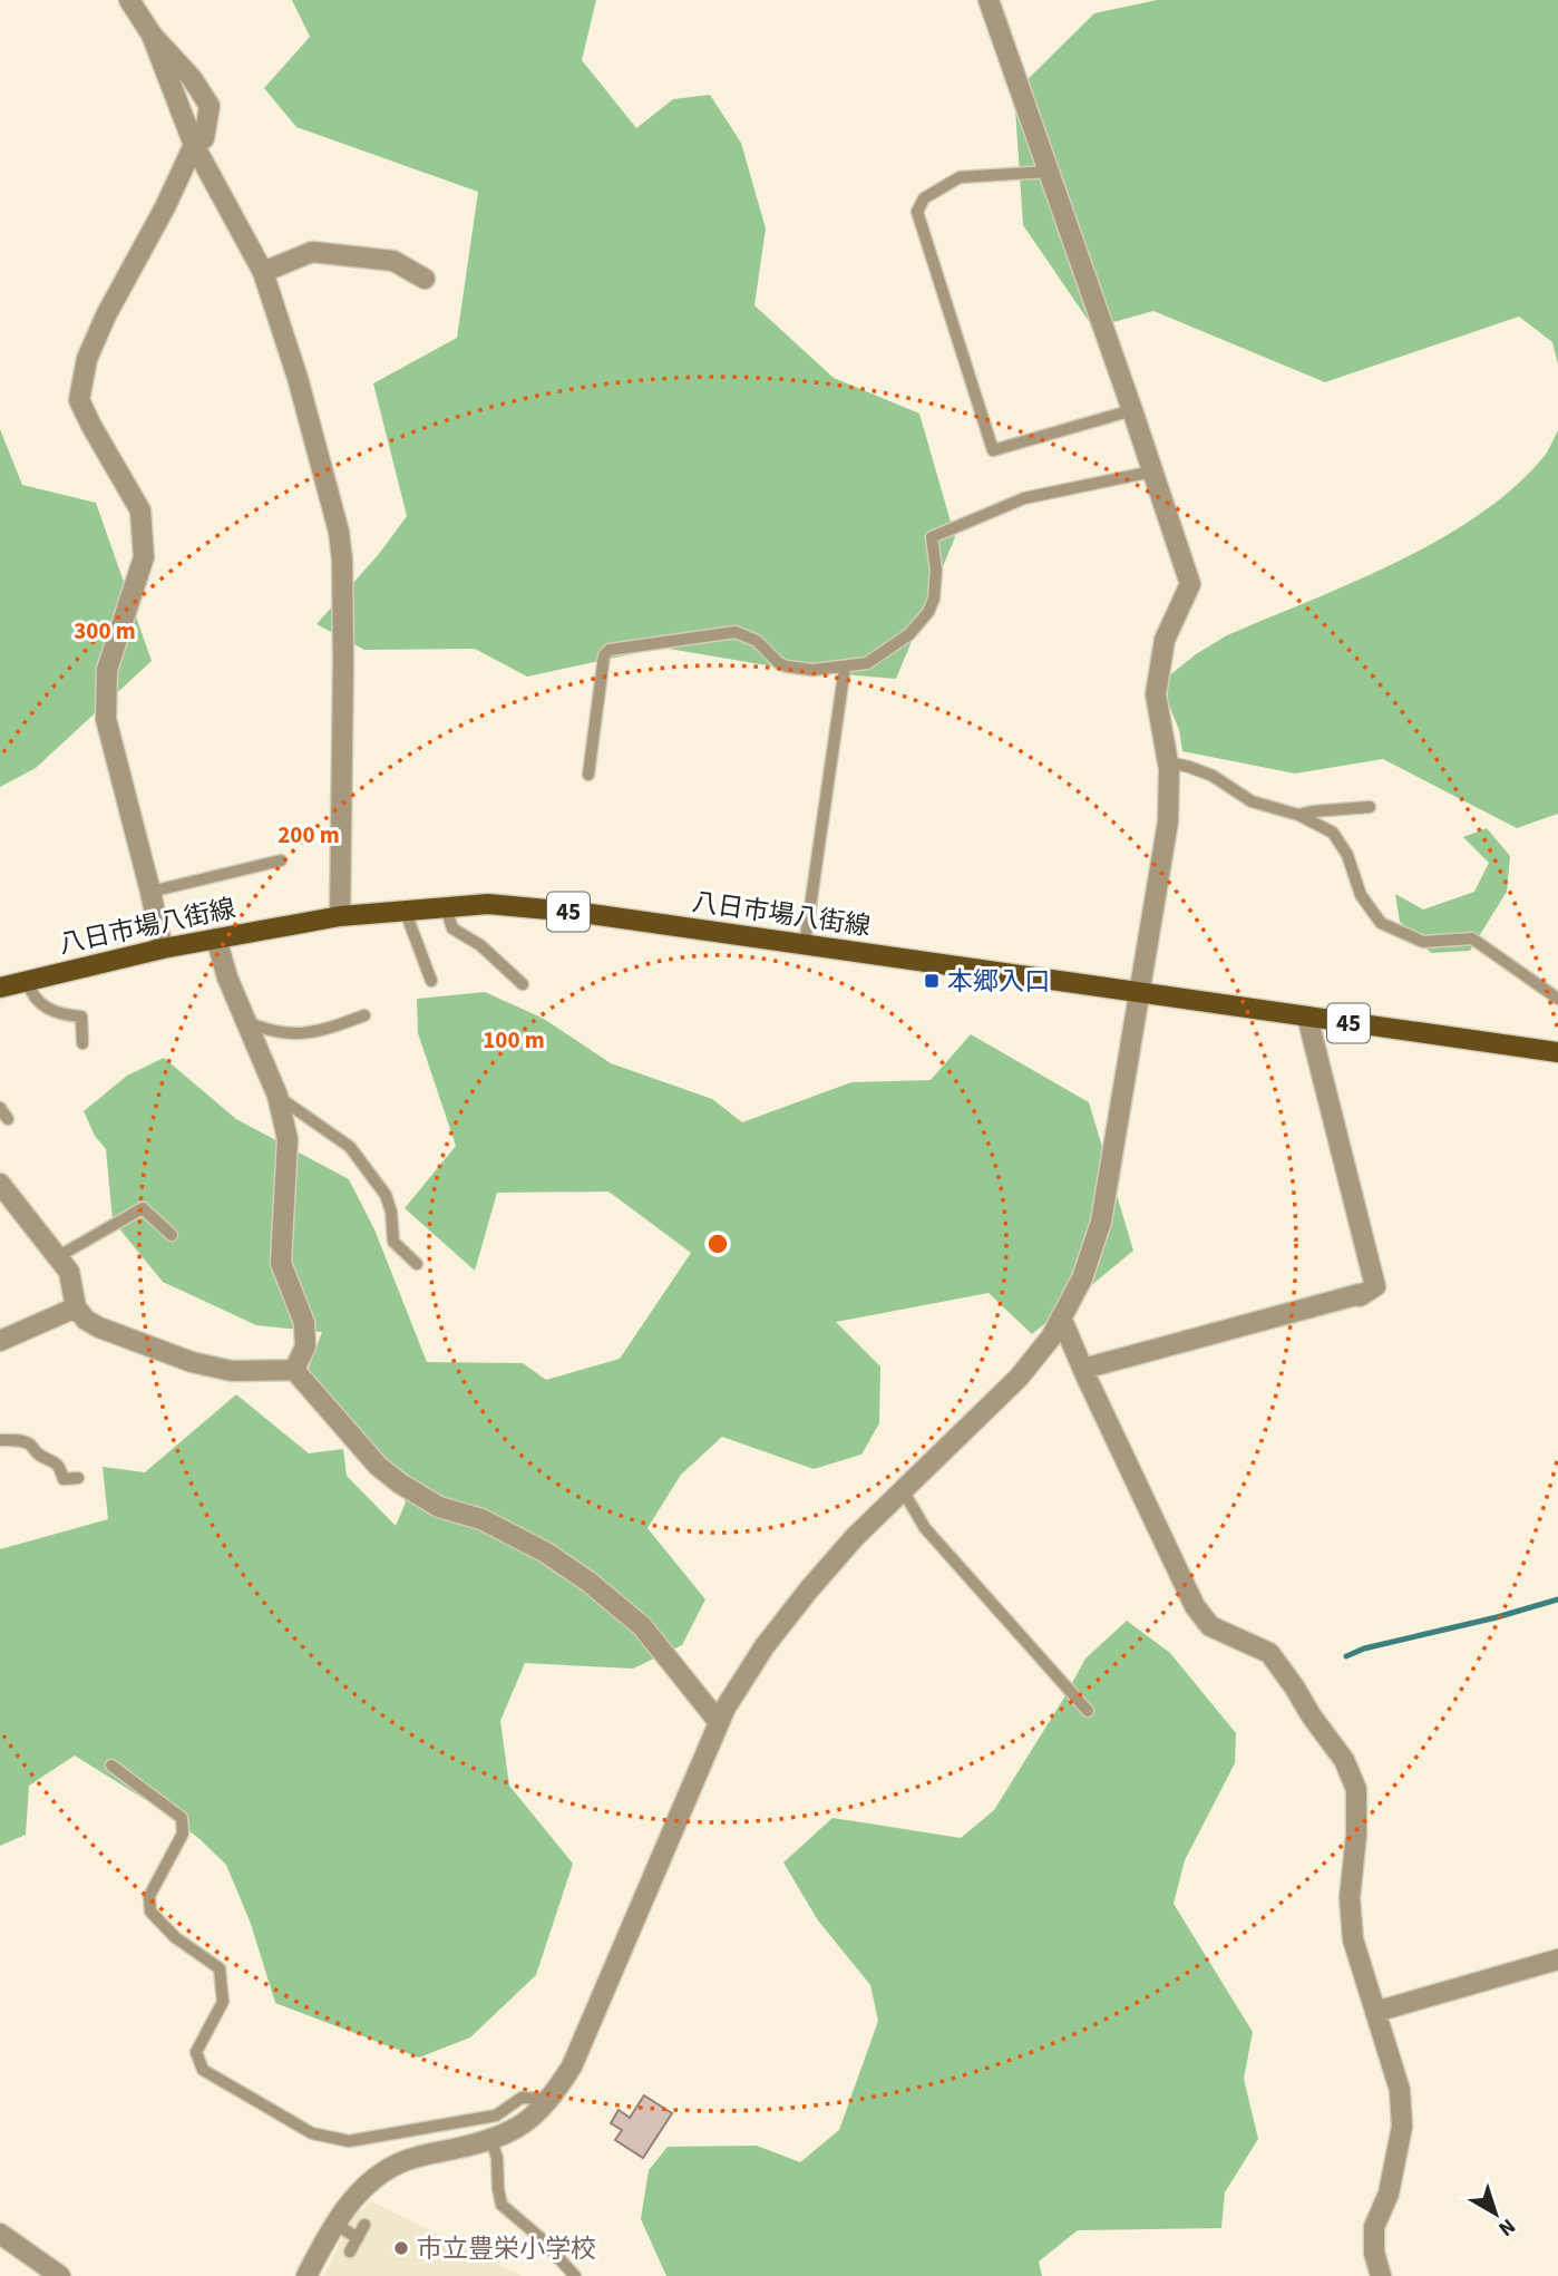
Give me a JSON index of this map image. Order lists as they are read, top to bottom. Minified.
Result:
{"streets":{"main road":["45","八日市場八街線"]},"places":{"transit":["本郷入口"],"other":["市立豊栄小学校"]},"north":"bottom right","rings":["300 m","200 m","100 m"]}
